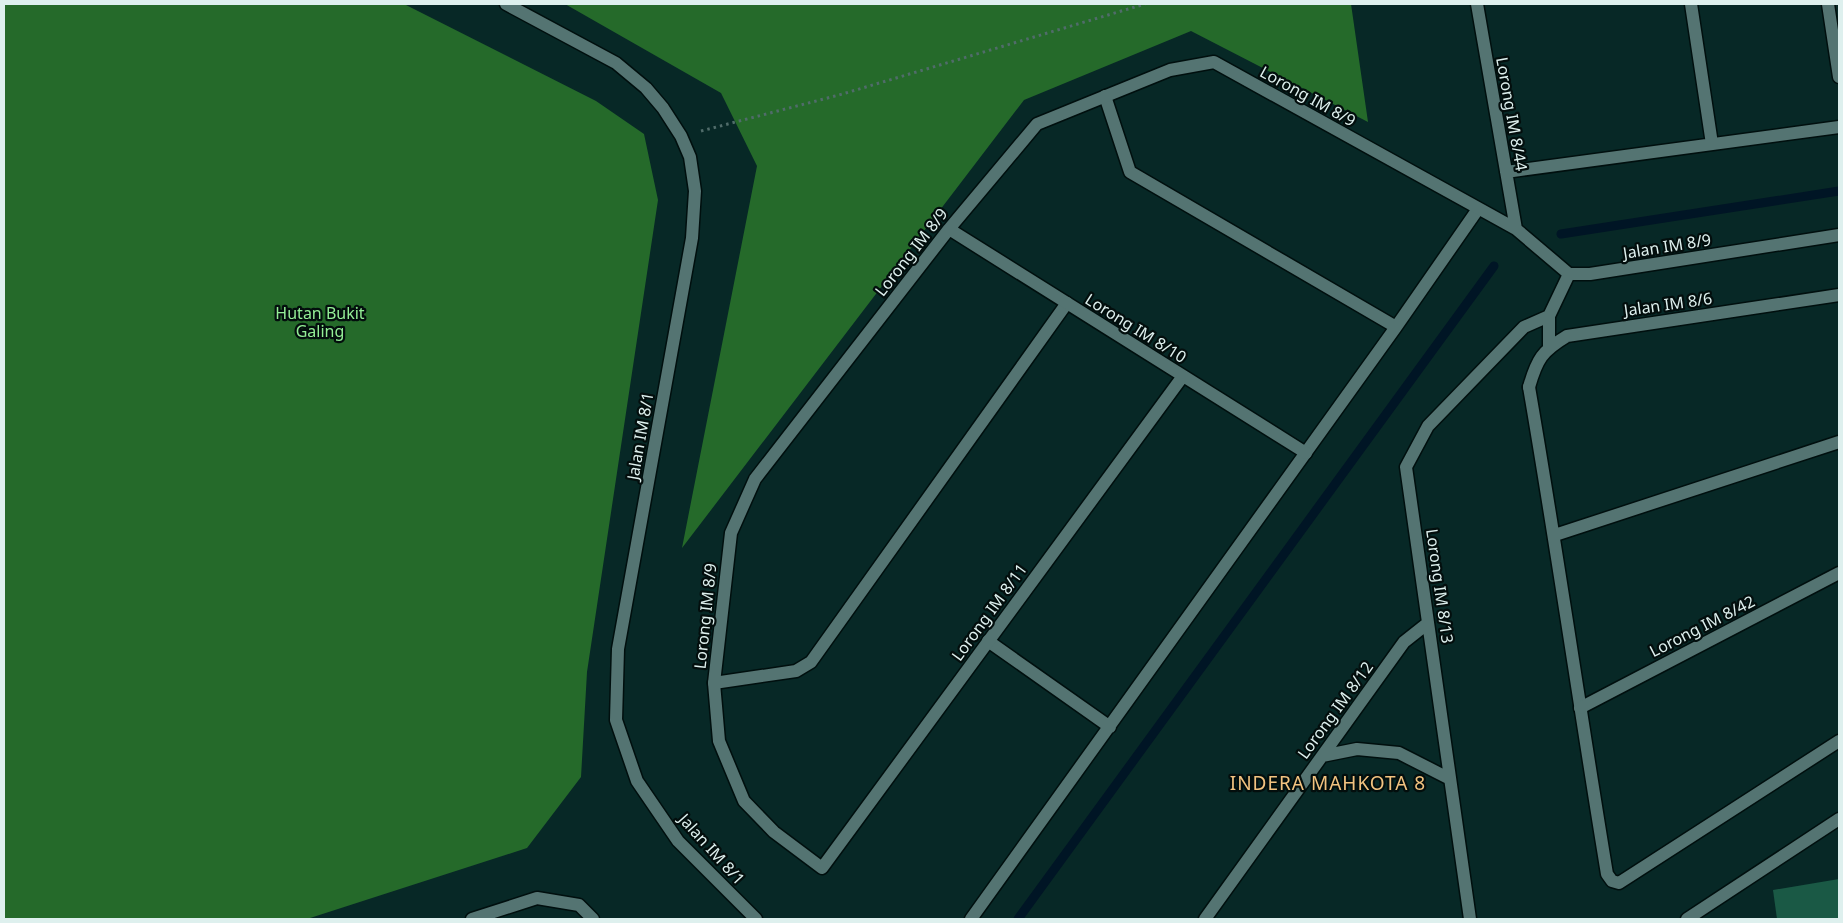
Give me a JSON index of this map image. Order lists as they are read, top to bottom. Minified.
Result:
{"streets":{"street":["Lorong IM 8/9","Lorong IM 8/44","Jalan IM 8/9","Jalan IM 8/6","Lorong IM 8/10","Jalan IM 8/1","Lorong IM 8/13","Lorong IM 8/11","Lorong IM 8/42","Lorong IM 8/12"]},"crossings":[["Lorong IM 8/9","Lorong IM 8/44"],["Lorong IM 8/9","Lorong IM 8/10"],["Lorong IM 8/9","Lorong IM 8/11"],["Lorong IM 8/10","Lorong IM 8/11"],["Lorong IM 8/13","Lorong IM 8/12"]],"districts":["INDERA MAHKOTA 8"],"parks":["Hutan Bukit Galing"]}
